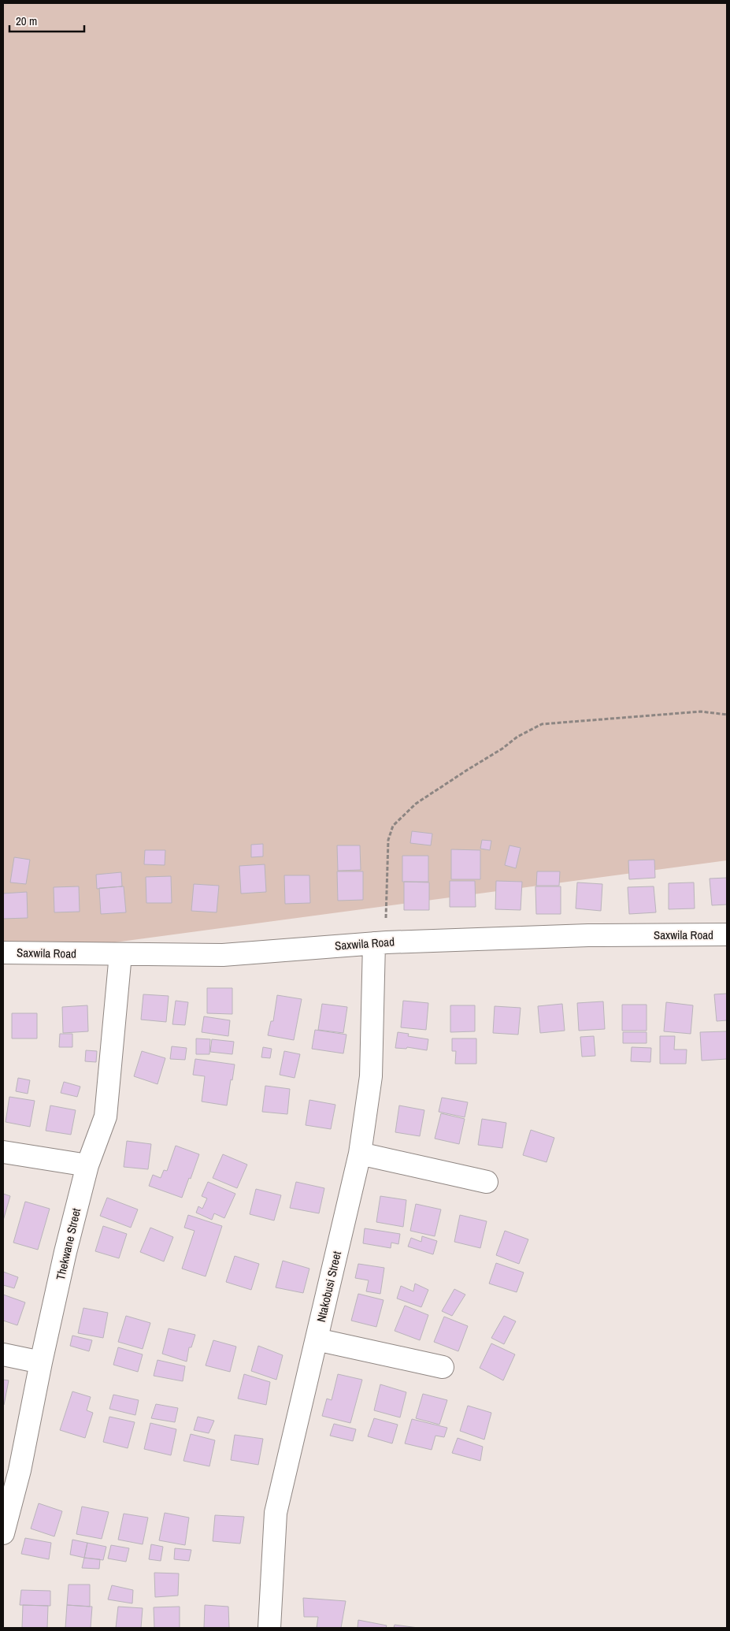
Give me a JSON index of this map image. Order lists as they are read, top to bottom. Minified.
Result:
{"streets":{"street":["Saxwila Road","Thekwane Street","Ntakobusi Street"]},"crossings":[["Saxwila Road","Thekwane Street"],["Saxwila Road","Ntakobusi Street"]],"scale_bar":"20 m"}
